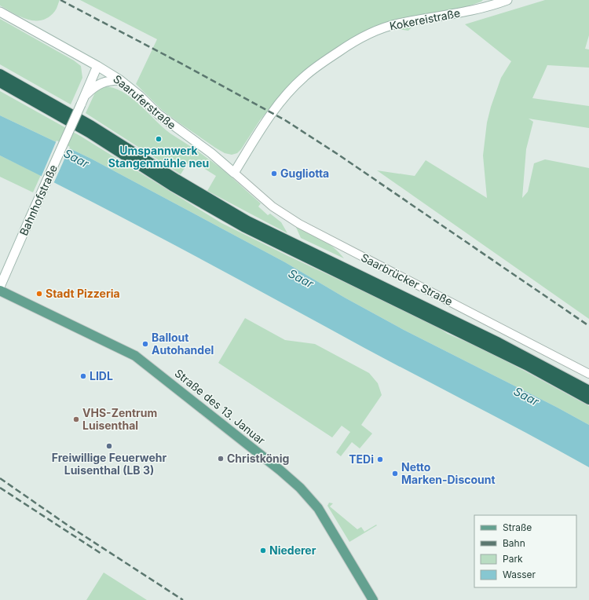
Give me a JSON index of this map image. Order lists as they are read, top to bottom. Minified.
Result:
{"streets":{"main road":["Kokereistraße","Saaruferstraße","Bahnhofstraße","Straße des 13. Januar"],"street":["Saarbrücker Straße"]},"crossings":[["Kokereistraße","Saaruferstraße"],["Kokereistraße","Saarbrücker Straße"],["Saaruferstraße","Bahnhofstraße"],["Saaruferstraße","Saarbrücker Straße"]],"water":["Saar"],"places":["Umspannwerk Stangenmühle neu","Gugliotta","Stadt Pizzeria","Ballout Autohandel","LIDL","VHS-Zentrum Luisenthal","Freiwillige Feuerwehr Luisenthal (LB 3)","Christkönig","TEDi","Netto Marken-Discount","Niederer"],"legend":["Straße","Bahn","Park","Wasser"]}
